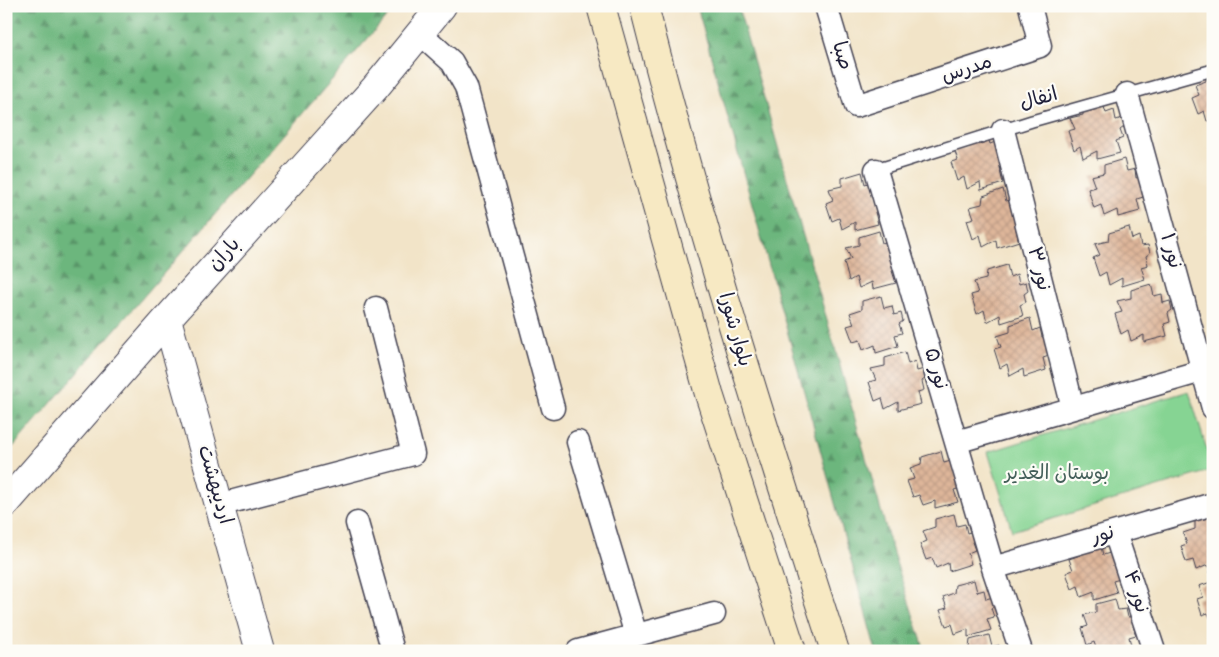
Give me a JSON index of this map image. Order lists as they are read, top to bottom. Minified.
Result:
{"streets":{"main road":["بلوار شورا"],"street":["صبا","مدرس","نور ۱","باران","نور ۳","نور ۵","اردیبهشت","نور","نور ۴"],"lane":["انفال"]},"crossings":[["صبا","مدرس"],["انفال","نور ۱"],["انفال","نور ۳"],["انفال","نور ۵"],["باران","اردیبهشت"],["نور ۵","نور"],["نور","نور ۴"]],"parks":["بوستان الغدیر"]}
